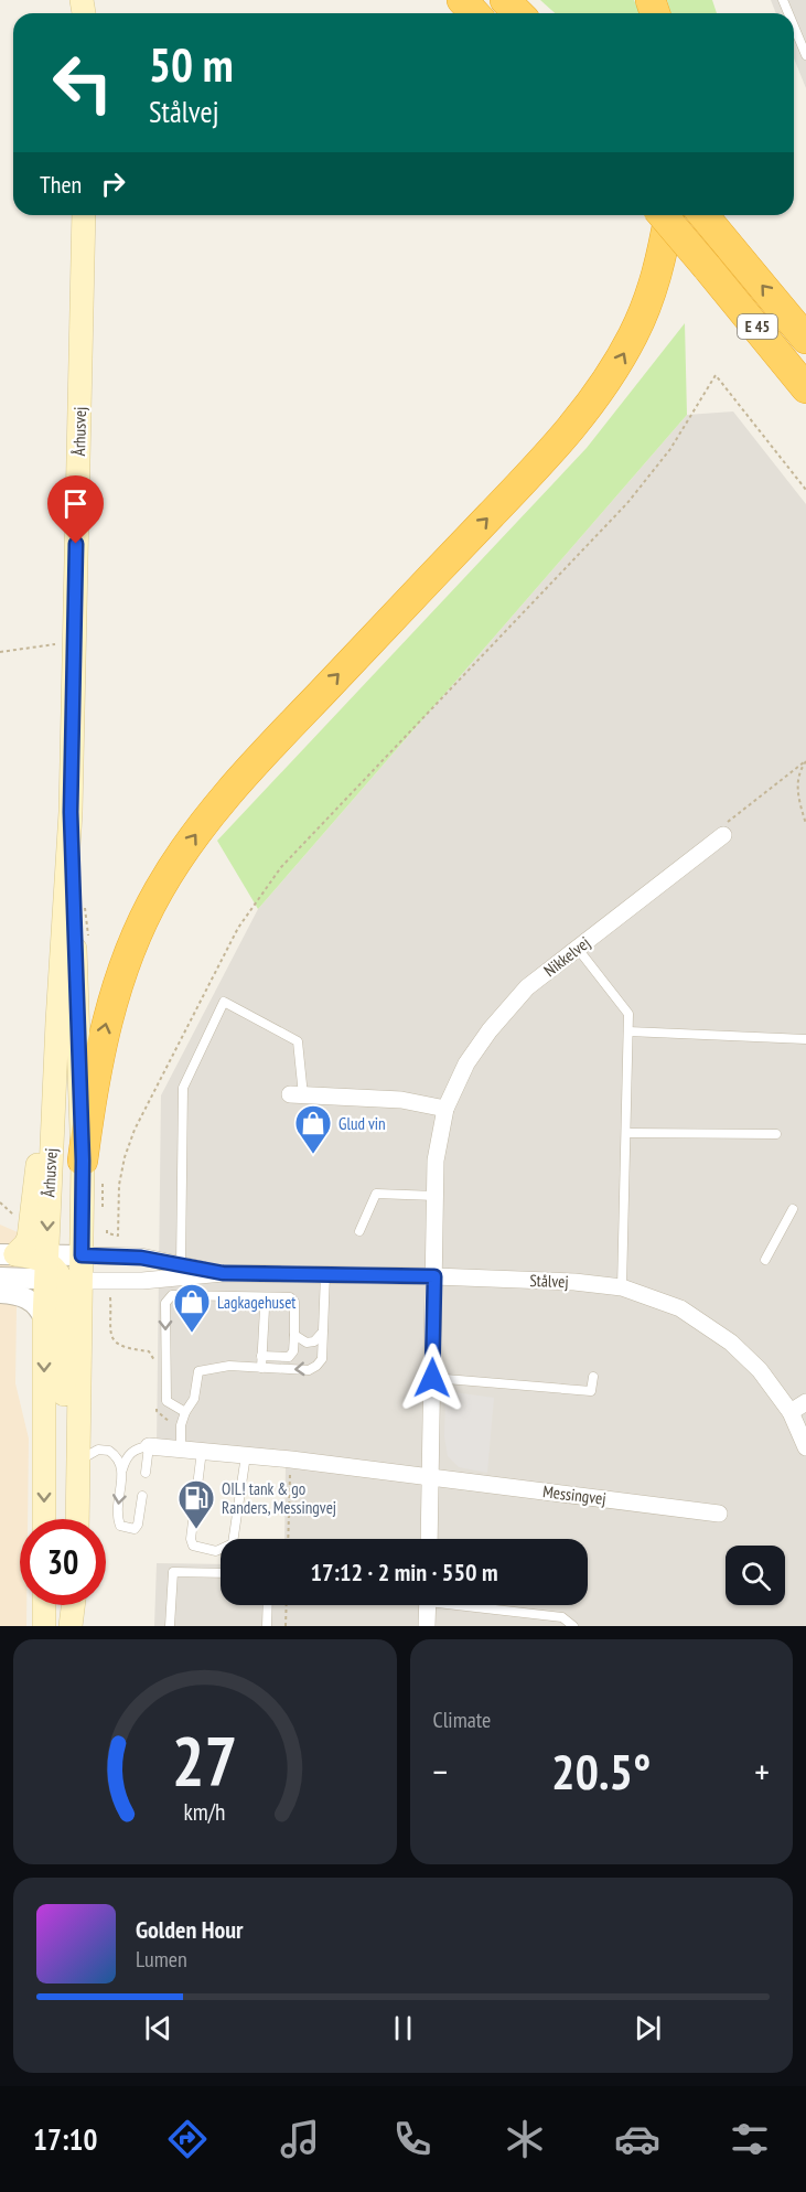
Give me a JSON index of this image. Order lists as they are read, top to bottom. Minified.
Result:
{"streets":{"highway":["E 45"],"main road":["Århusvej"],"street":["Nikkelvej","Stålvej","Messingvej"]},"crossings":[["Århusvej","Stålvej"],["Nikkelvej","Stålvej"]],"places":{"shop":["Glud vin","Lagkagehuset"],"fuel station":["OIL! tank & go Randers, Messingvej"]},"page":{"turn":["50 m","Stålvej"],"then":"Then","limit":"30","trip":"17:12 · 2 min · 550 m","tile":"Climate","heat":["−","20.5°","+"],"song":["Golden Hour","Lumen"],"tabs":"17:10","gauge":["27","km/h"]}}
